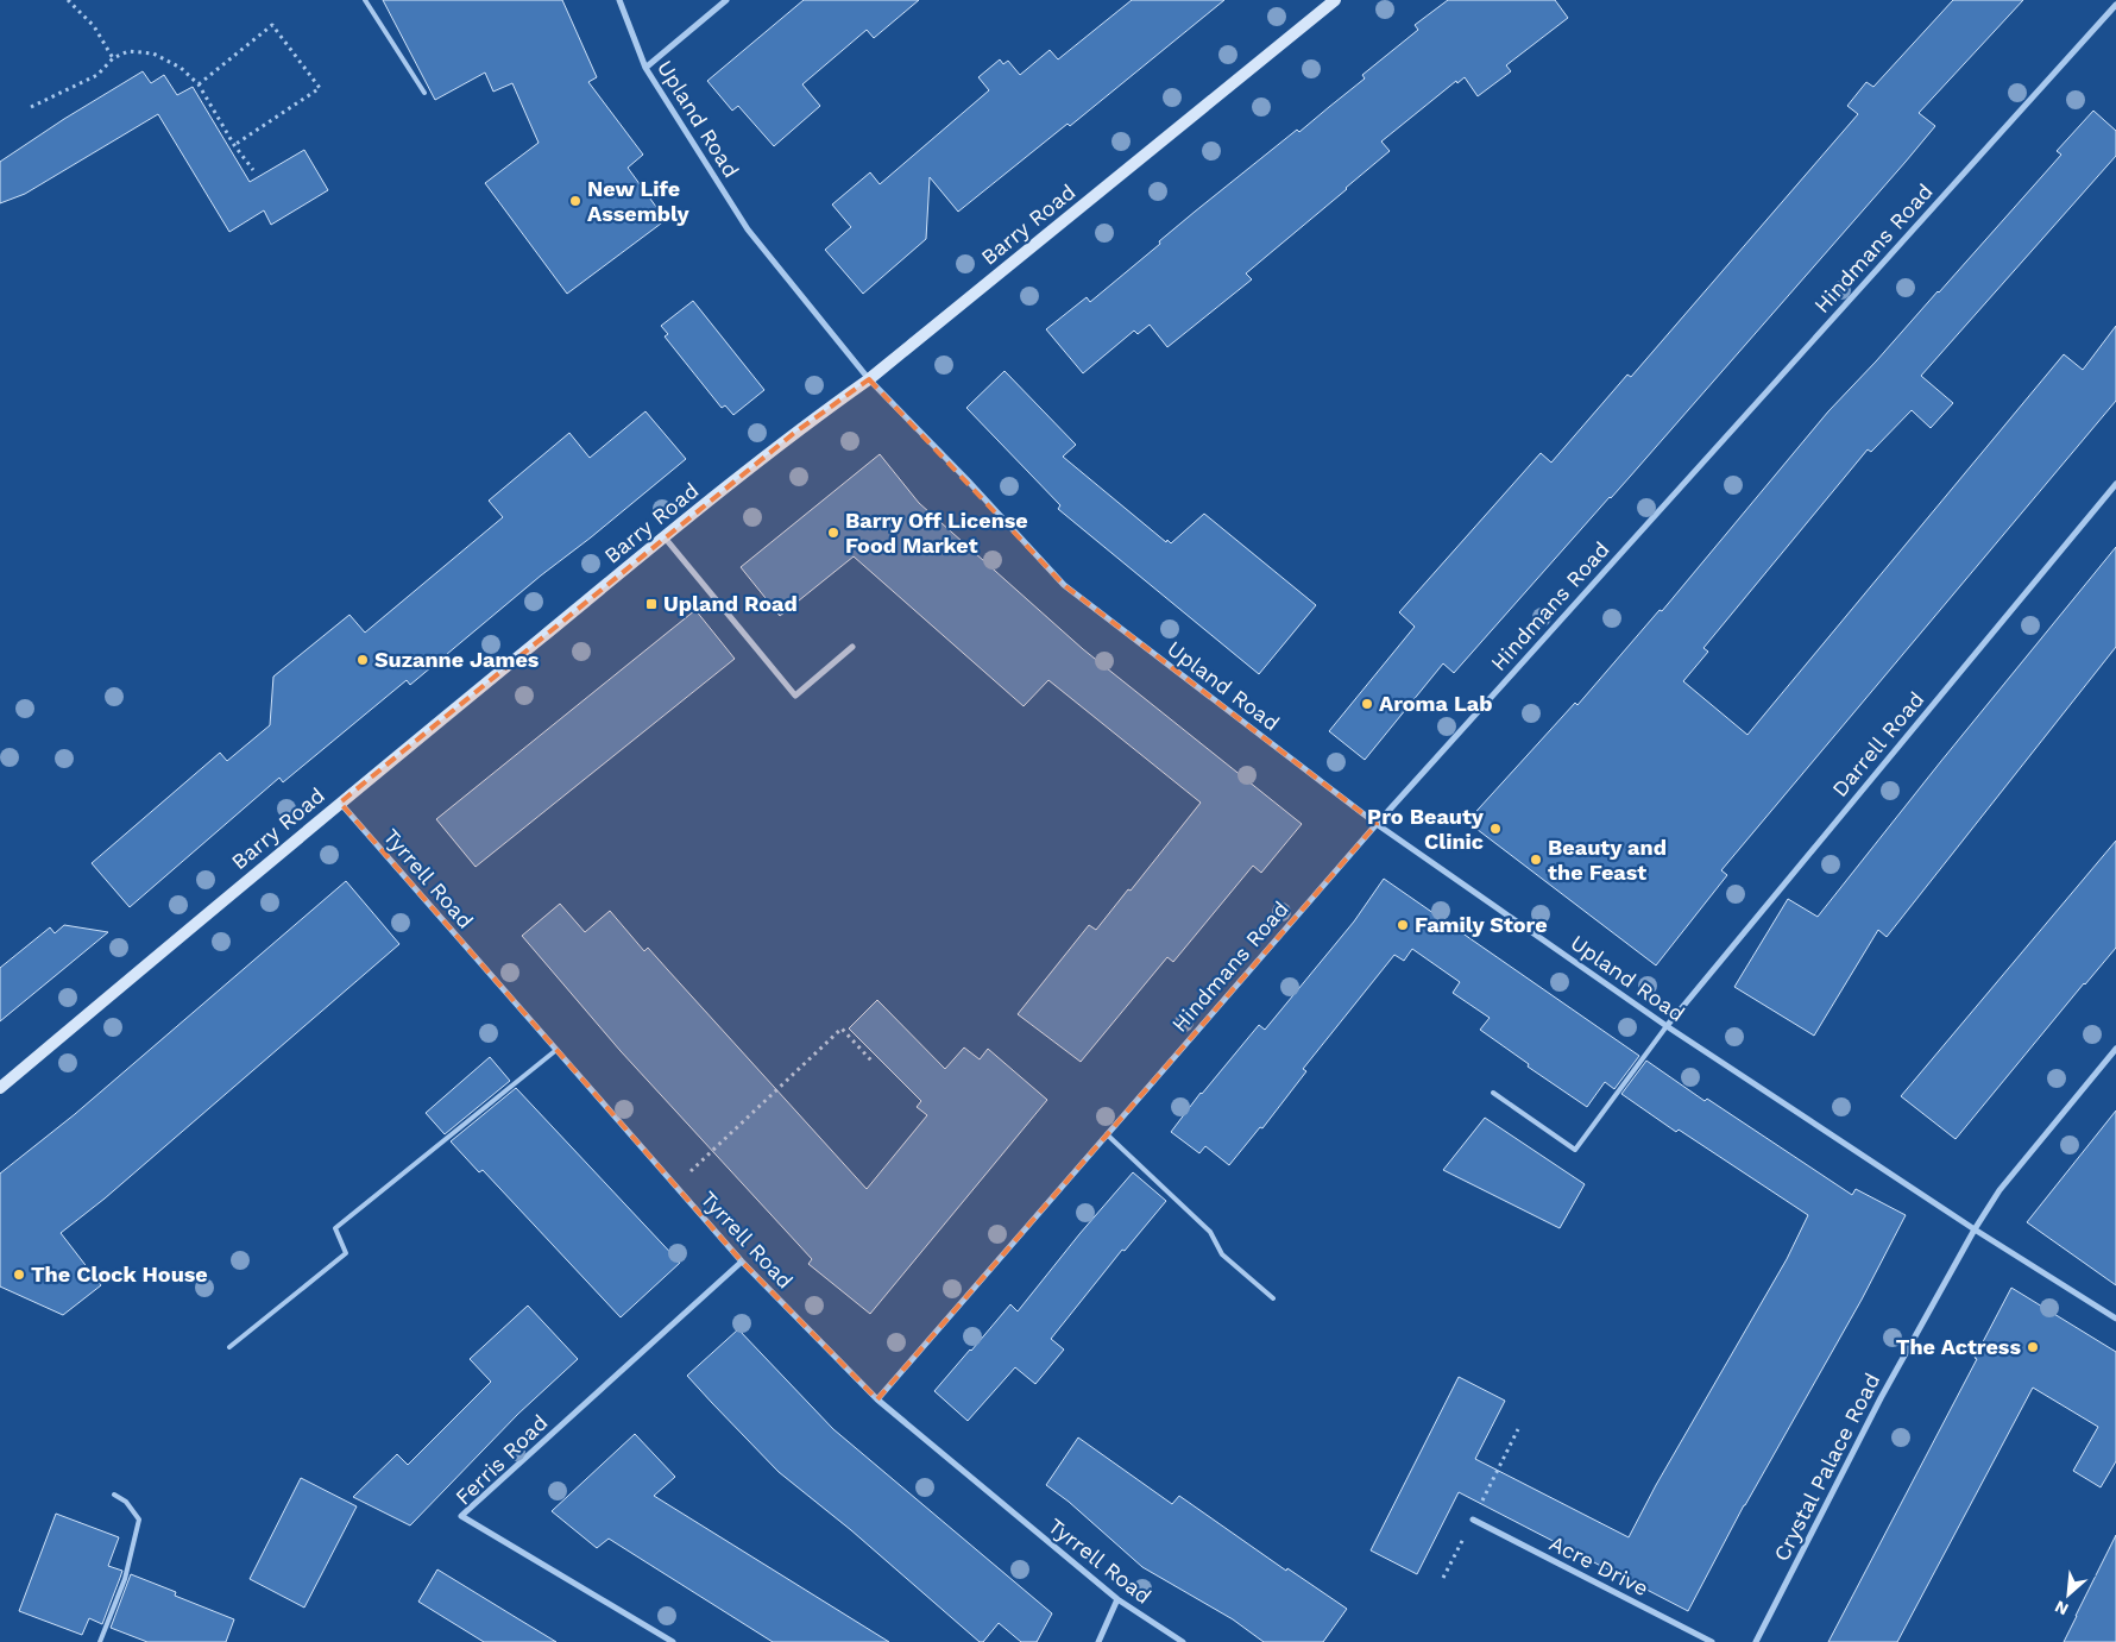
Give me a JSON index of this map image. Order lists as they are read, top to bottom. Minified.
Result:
{"streets":{"main road":["Barry Road"],"street":["Upland Road","Hindmans Road","Darrell Road","Tyrrell Road","Ferris Road","Crystal Palace Road","Acre Drive"]},"crossings":[["Upland Road","Barry Road"],["Upland Road","Hindmans Road"],["Upland Road","Darrell Road"],["Upland Road","Crystal Palace Road"],["Barry Road","Tyrrell Road"],["Hindmans Road","Tyrrell Road"],["Tyrrell Road","Ferris Road"]],"places":{"other":["New Life Assembly","Barry Off License Food Market","Suzanne James","Aroma Lab","Pro Beauty Clinic","Beauty and the Feast","Family Store","The Clock House","The Actress"],"transit":["Upland Road"]},"north":"bottom left"}
